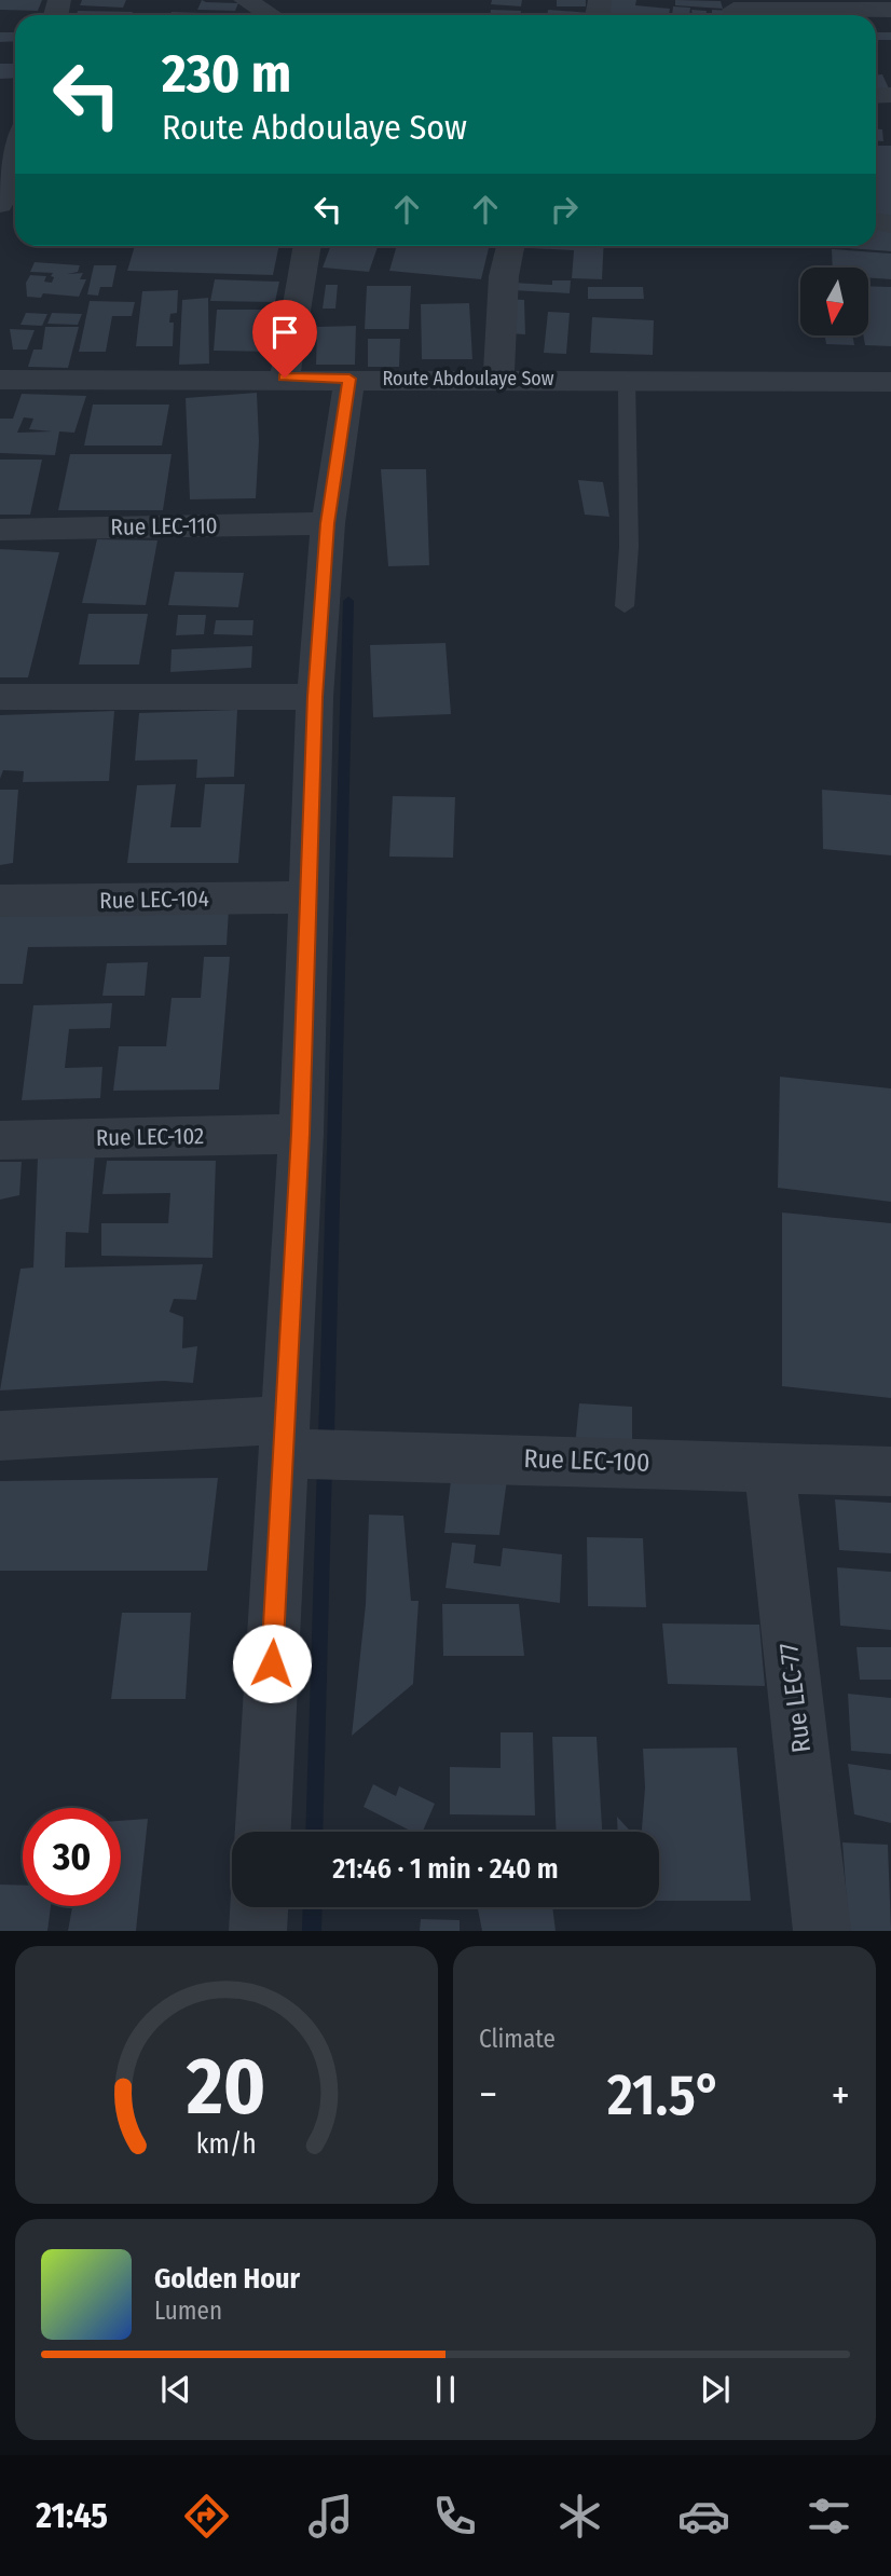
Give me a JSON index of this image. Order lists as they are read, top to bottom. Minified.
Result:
{"streets":{"street":["Route Abdoulaye Sow","Rue LEC-110","Rue LEC-104","Rue LEC-102","Rue LEC-100","Rue LEC-77"]},"crossings":[["Rue LEC-100","Rue LEC-77"]],"north":"bottom","page":{"turn":["230 m","Route Abdoulaye Sow"],"limit":"30","trip":"21:46 · 1 min · 240 m","tile":"Climate","heat":["−","21.5°","+"],"song":["Golden Hour","Lumen"],"tabs":"21:45","gauge":["20","km/h"]}}
